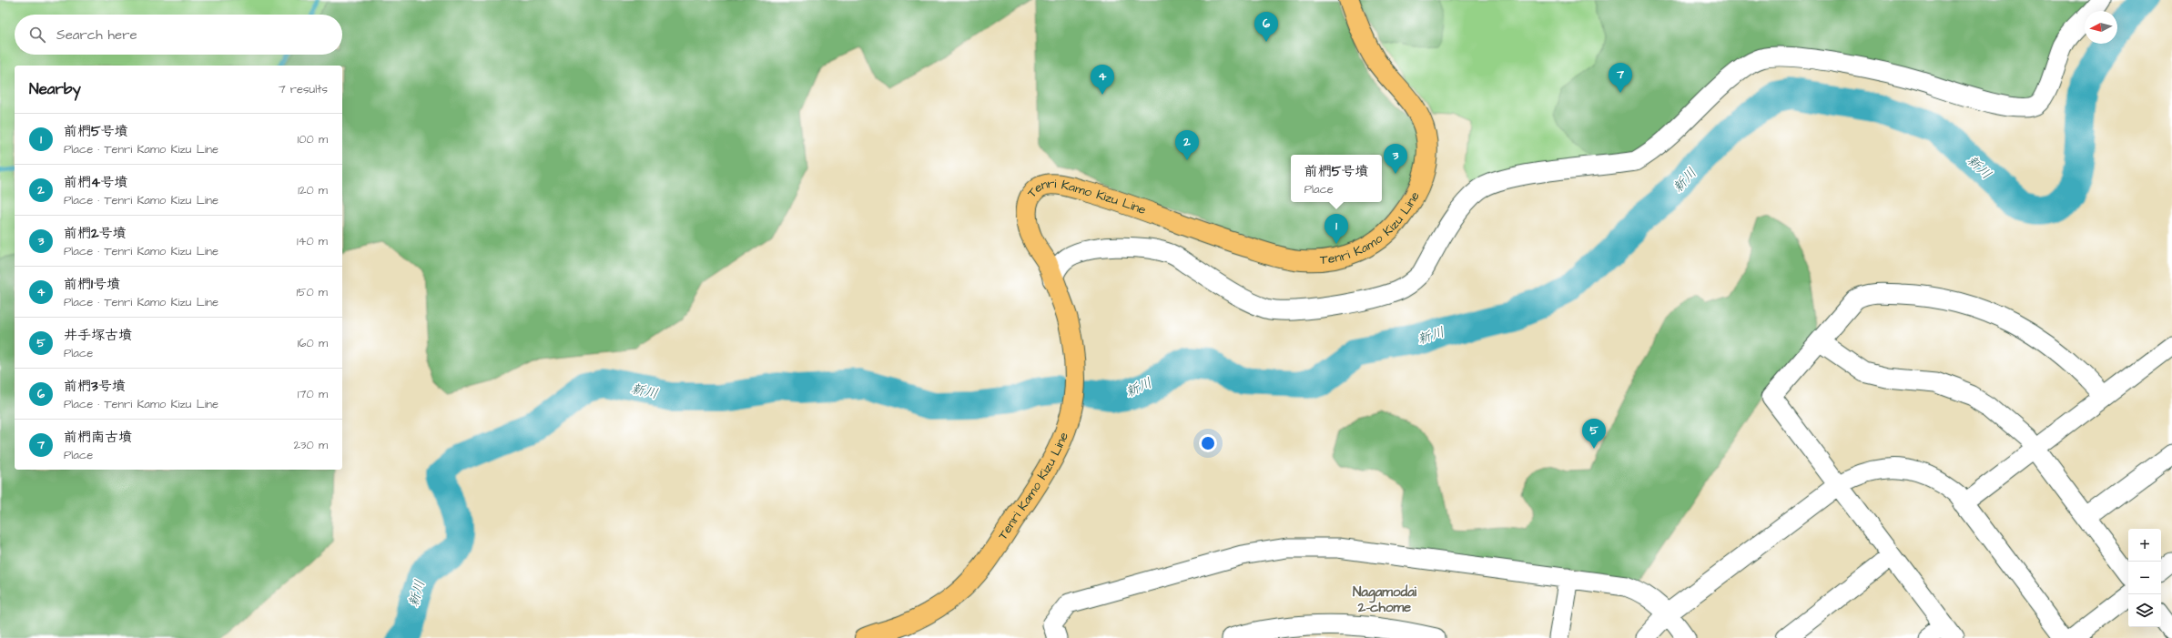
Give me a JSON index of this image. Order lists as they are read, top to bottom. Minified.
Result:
{"streets":{"main road":["Tenri Kamo Kizu Line"]},"districts":["Nagamodai 2-chome"],"water":["新川"],"north":"left","page":{"pins":["6","7","4","2","3","1","5"],"search":"Search here","heading":["Nearby","7 results"],"list":[{"mark":"1","name":"前椚5号墳","note":"Place · Tenri Kamo Kizu Line","value":"100 m"},{"mark":"2","name":"前椚4号墳","note":"Place · Tenri Kamo Kizu Line","value":"120 m"},{"mark":"3","name":"前椚2号墳","note":"Place · Tenri Kamo Kizu Line","value":"140 m"},{"mark":"4","name":"前椚1号墳","note":"Place · Tenri Kamo Kizu Line","value":"150 m"},{"mark":"5","name":"井手塚古墳","note":"Place","value":"160 m"},{"mark":"6","name":"前椚3号墳","note":"Place · Tenri Kamo Kizu Line","value":"170 m"},{"mark":"7","name":"前椚南古墳","note":"Place","value":"230 m"}],"popup":["前椚5号墳","Place"],"map_buttons":["+","−"]}}
